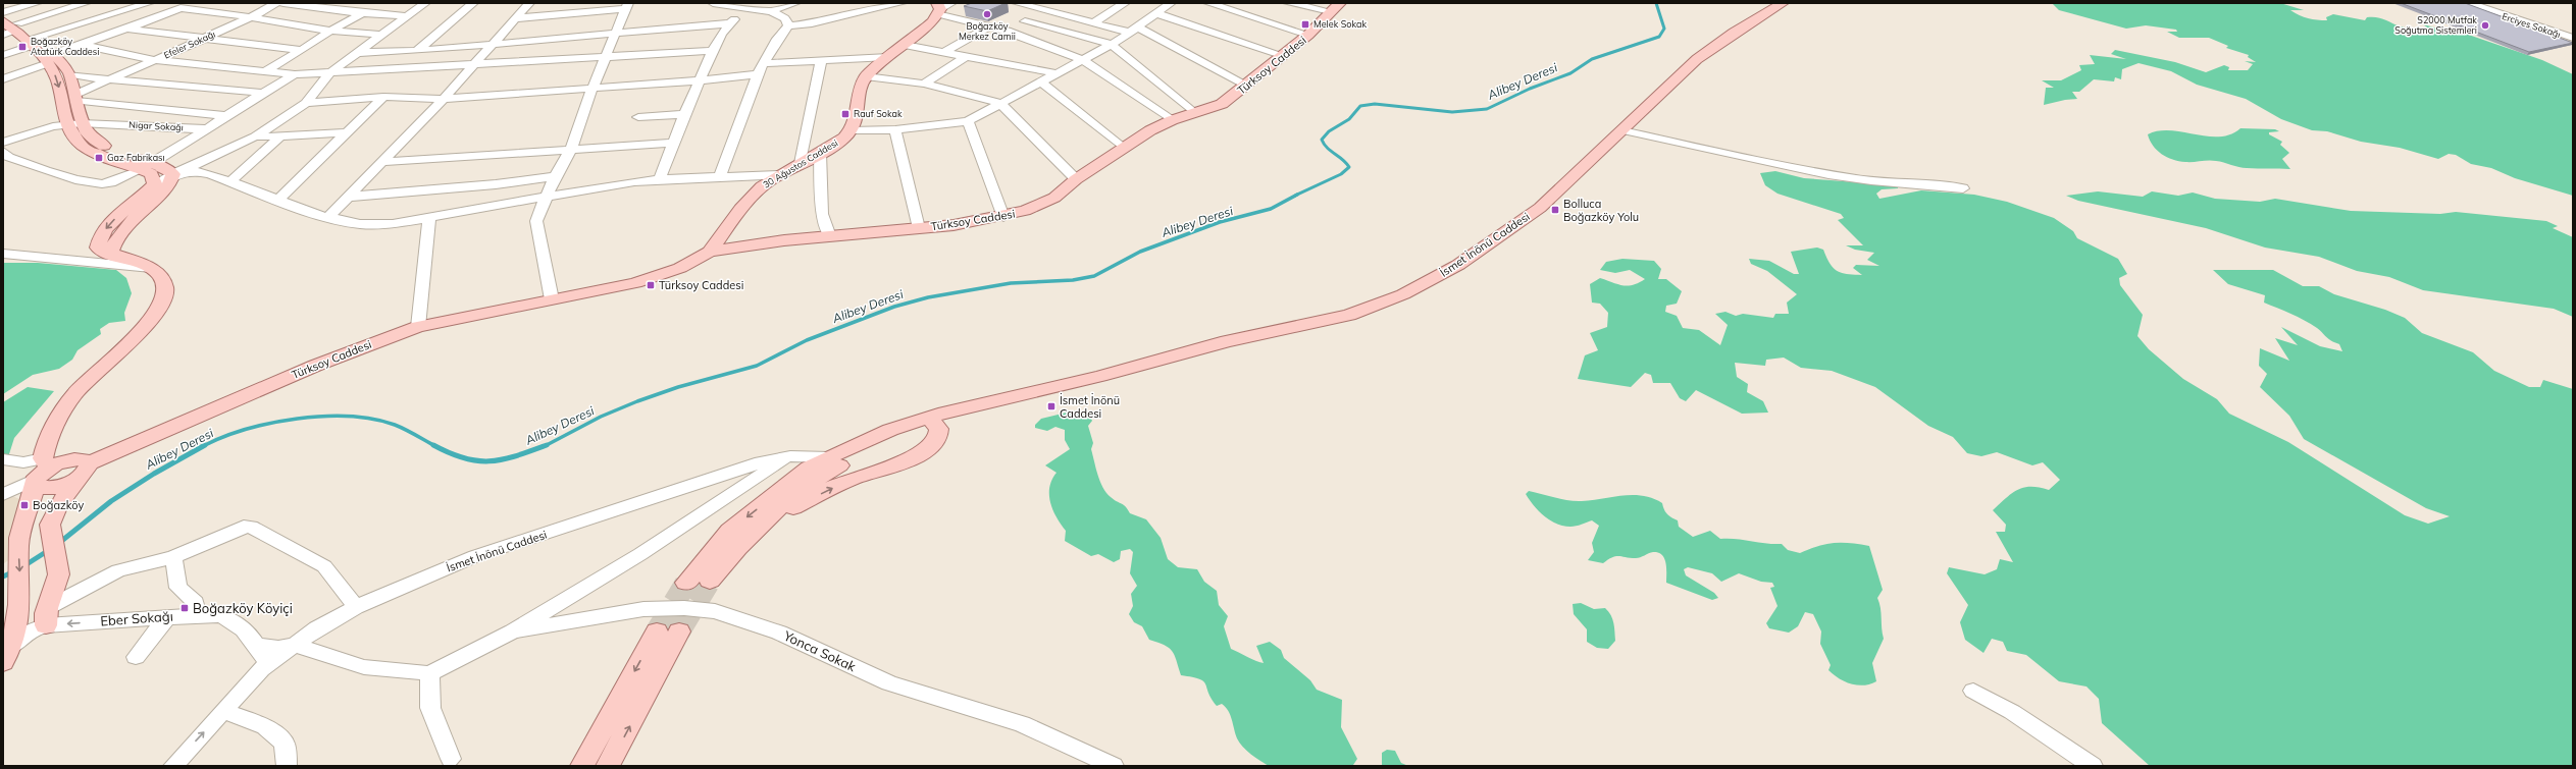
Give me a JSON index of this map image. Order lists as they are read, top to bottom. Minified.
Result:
{"streets":{"main road":["Türksoy Caddesi","30 Ağustos Caddesi","İsmet İnönü Caddesi"],"street":["Erciyes Sokağı","Efeler Sokağı","Nigar Sokağı","Eber Sokağı","Yonca Sokak"]},"crossings":[["Türksoy Caddesi","30 Ağustos Caddesi"]],"one_way":["Eber Sokağı"],"water":["Alibey Deresi"],"places":{"other":["Boğazköy Merkez Camii","S2000 Mutfak Soğutma Sistemleri"],"transit":["Melek Sokak","Boğazköy Atatürk Caddesi","Rauf Sokak","Gaz Fabrikası","Bolluca Boğazköy Yolu","Türksoy Caddesi","İsmet İnönü Caddesi","Boğazköy","Boğazköy Köyiçi"]}}
